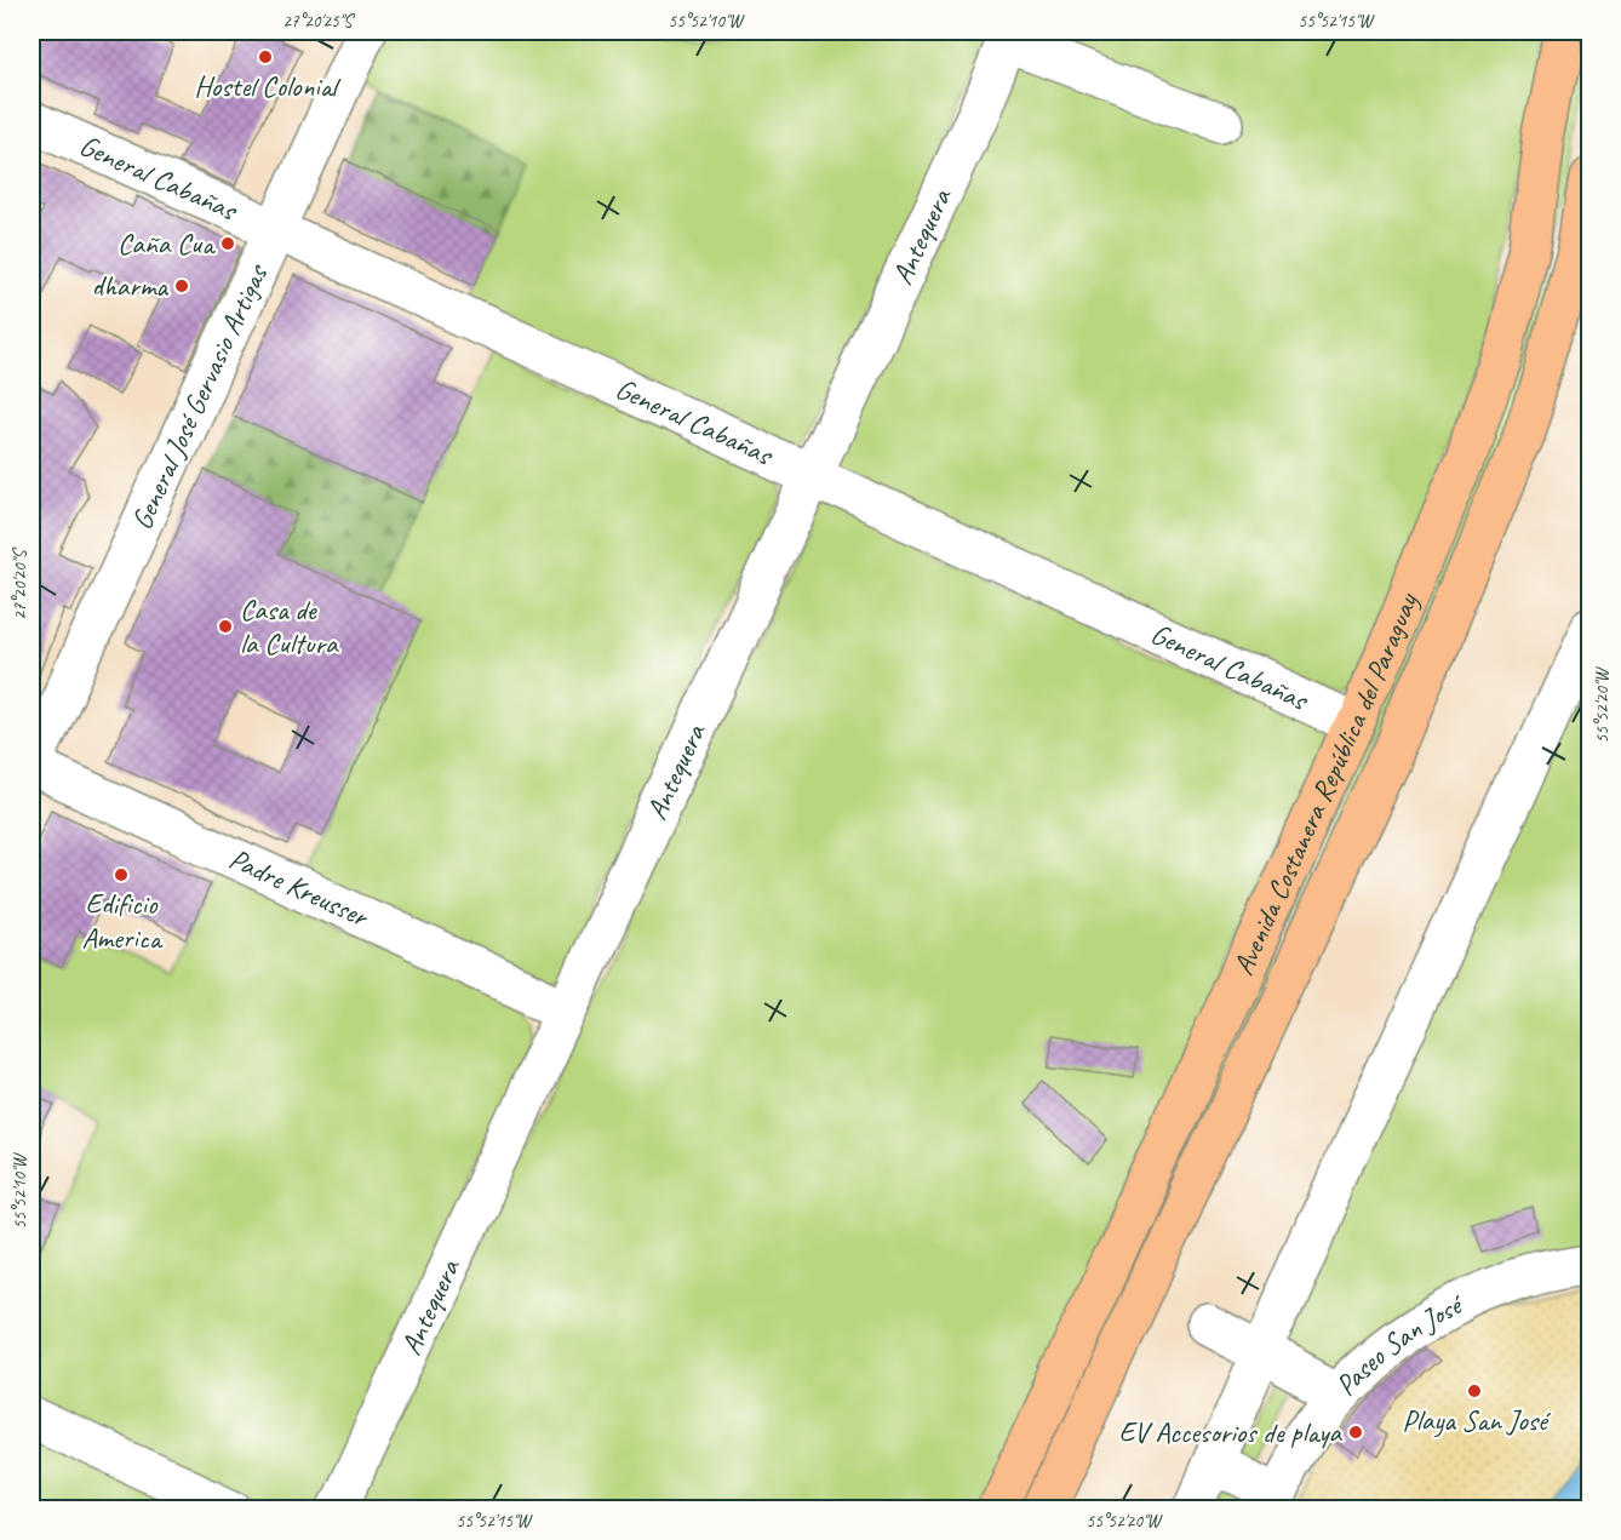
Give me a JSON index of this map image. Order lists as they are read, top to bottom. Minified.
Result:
{"streets":{"main road":["Avenida Costanera República del Paraguay"],"street":["General Cabañas","Antequera","General José Gervasio Artigas","Padre Kreusser","Paseo San José"]},"crossings":[["General Cabañas","Antequera"],["General Cabañas","General José Gervasio Artigas"],["General Cabañas","Avenida Costanera República del Paraguay"],["Antequera","Padre Kreusser"],["General José Gervasio Artigas","Padre Kreusser"]],"places":["Hostel Colonial","Caña Cua","dharma","Casa de la Cultura","Edificio America","Playa San José","EV Accesorios de playa"],"coordinates":["27°20'25\"S","55°52'10\"W","55°52'15\"W","27°20'20\"S","55°52'20\"W"]}
